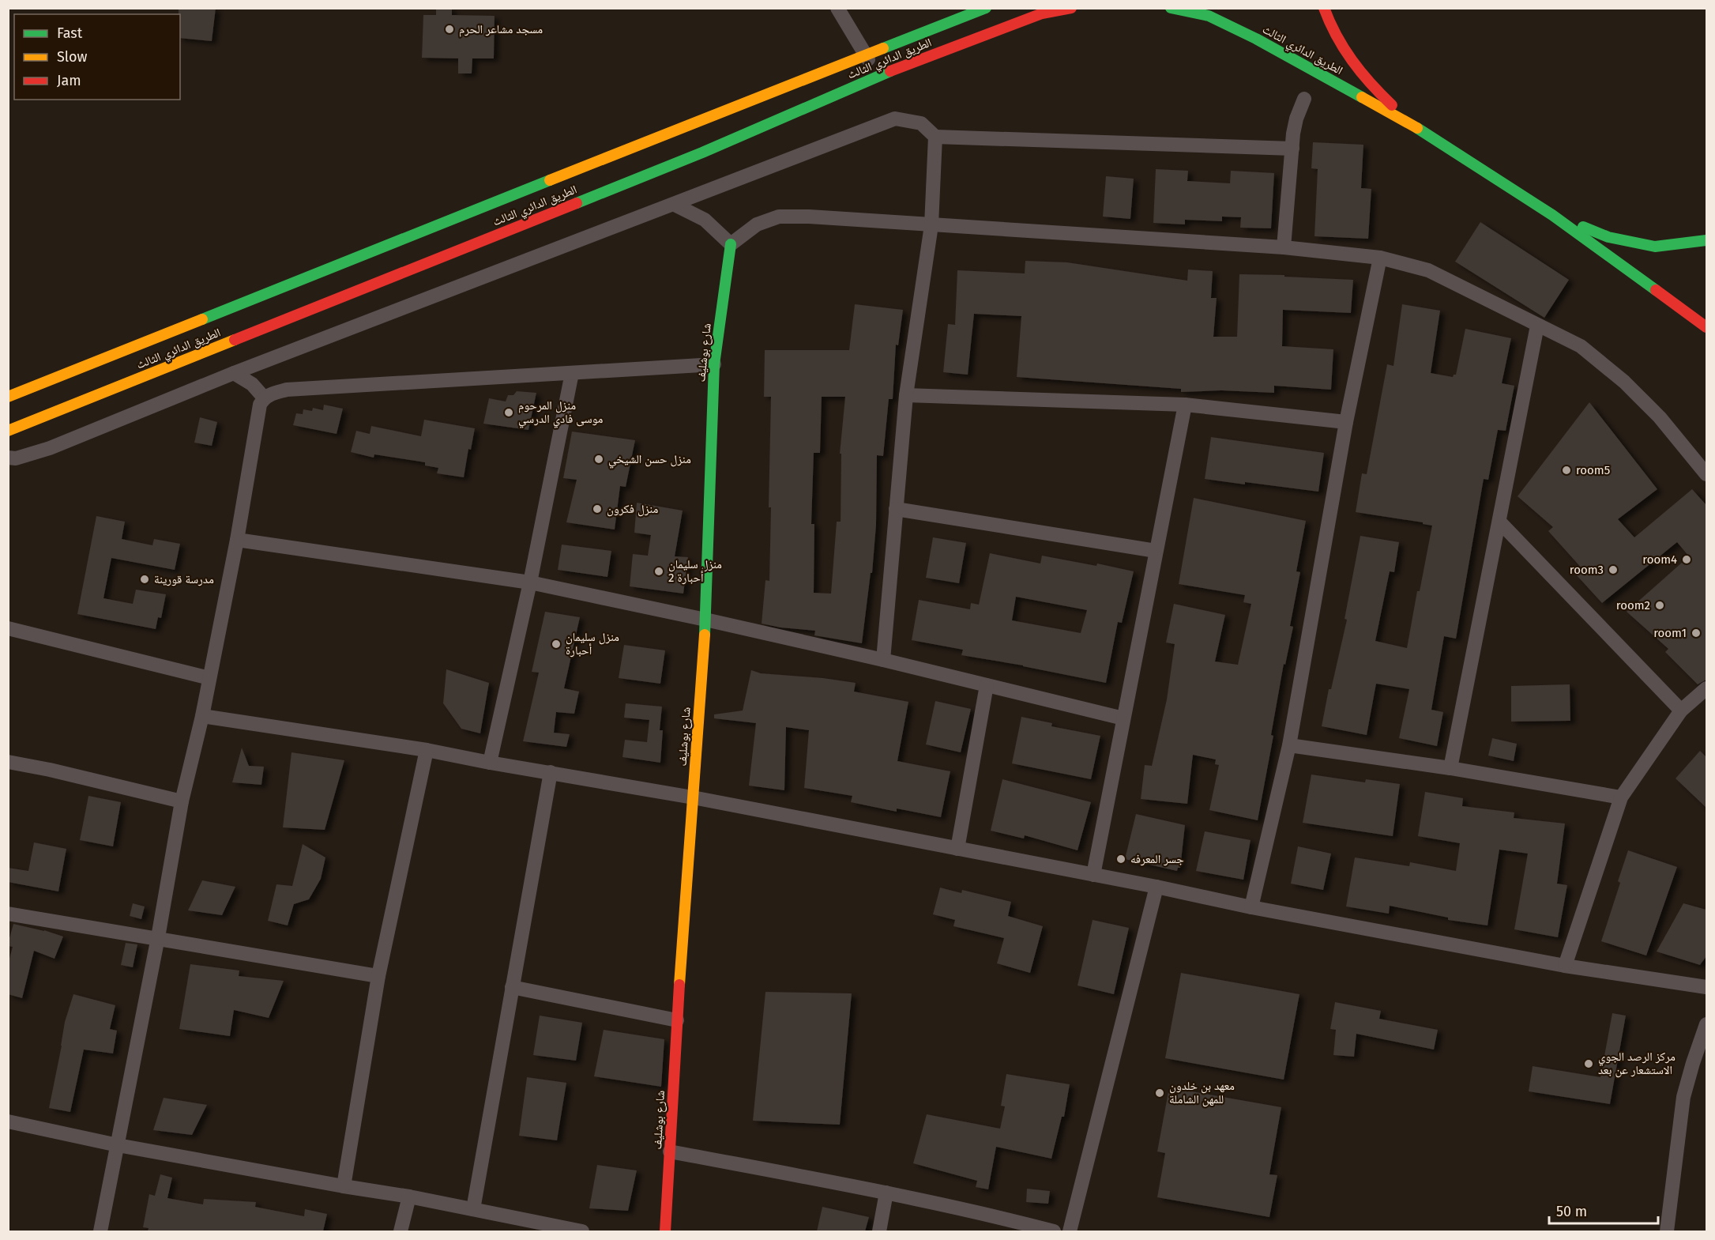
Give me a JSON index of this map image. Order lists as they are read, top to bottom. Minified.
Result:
{"streets":{"main road":["الطريق الدائري الثالث","شارع بوشليف"]},"places":["مسجد مشاعر الحرم","منزل المرحوم موسى فادي الدرسي","منزل حسن الشيخي","room5","منزل فكرون","room4","room3","منزل سليمان أحبارة 2","مدرسة قورينة","room2","room1","منزل سليمان أحبارة","جسر المعرفه","مركز الرصد الجوي الاستشعار عن بعد","معهد بن خلدون للمهن الشاملة"],"legend":["Fast","Slow","Jam"],"scale_bar":"50 m"}
